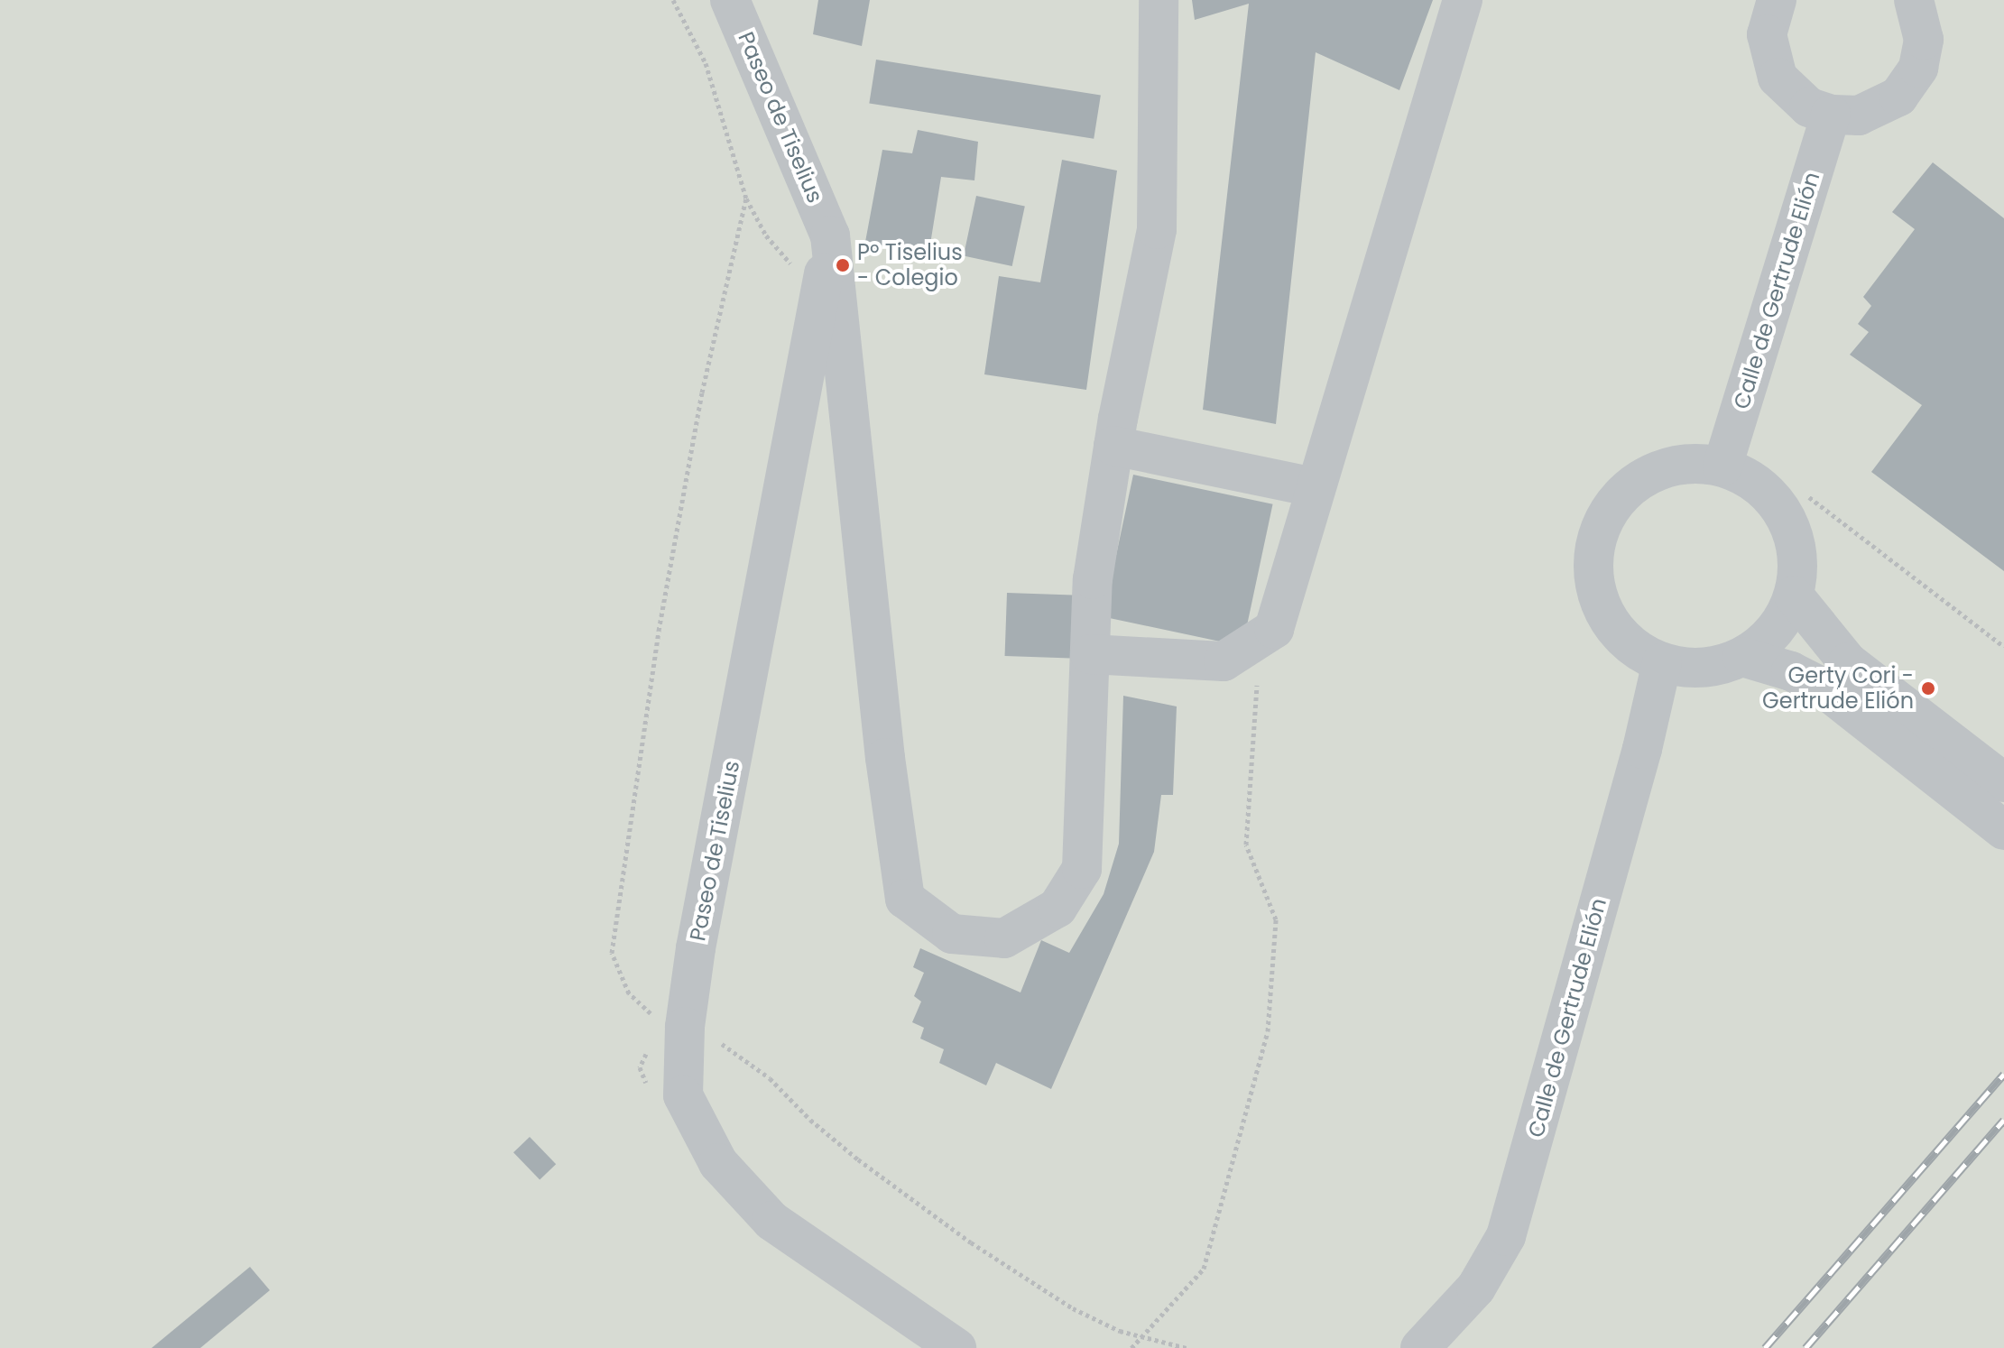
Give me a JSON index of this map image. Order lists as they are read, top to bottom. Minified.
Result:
{"streets":{"street":["Paseo de Tiselius","Calle de Gertrude Elión"]},"places":["Pº Tiselius - Colegio","Gerty Cori - Gertrude Elión"]}
